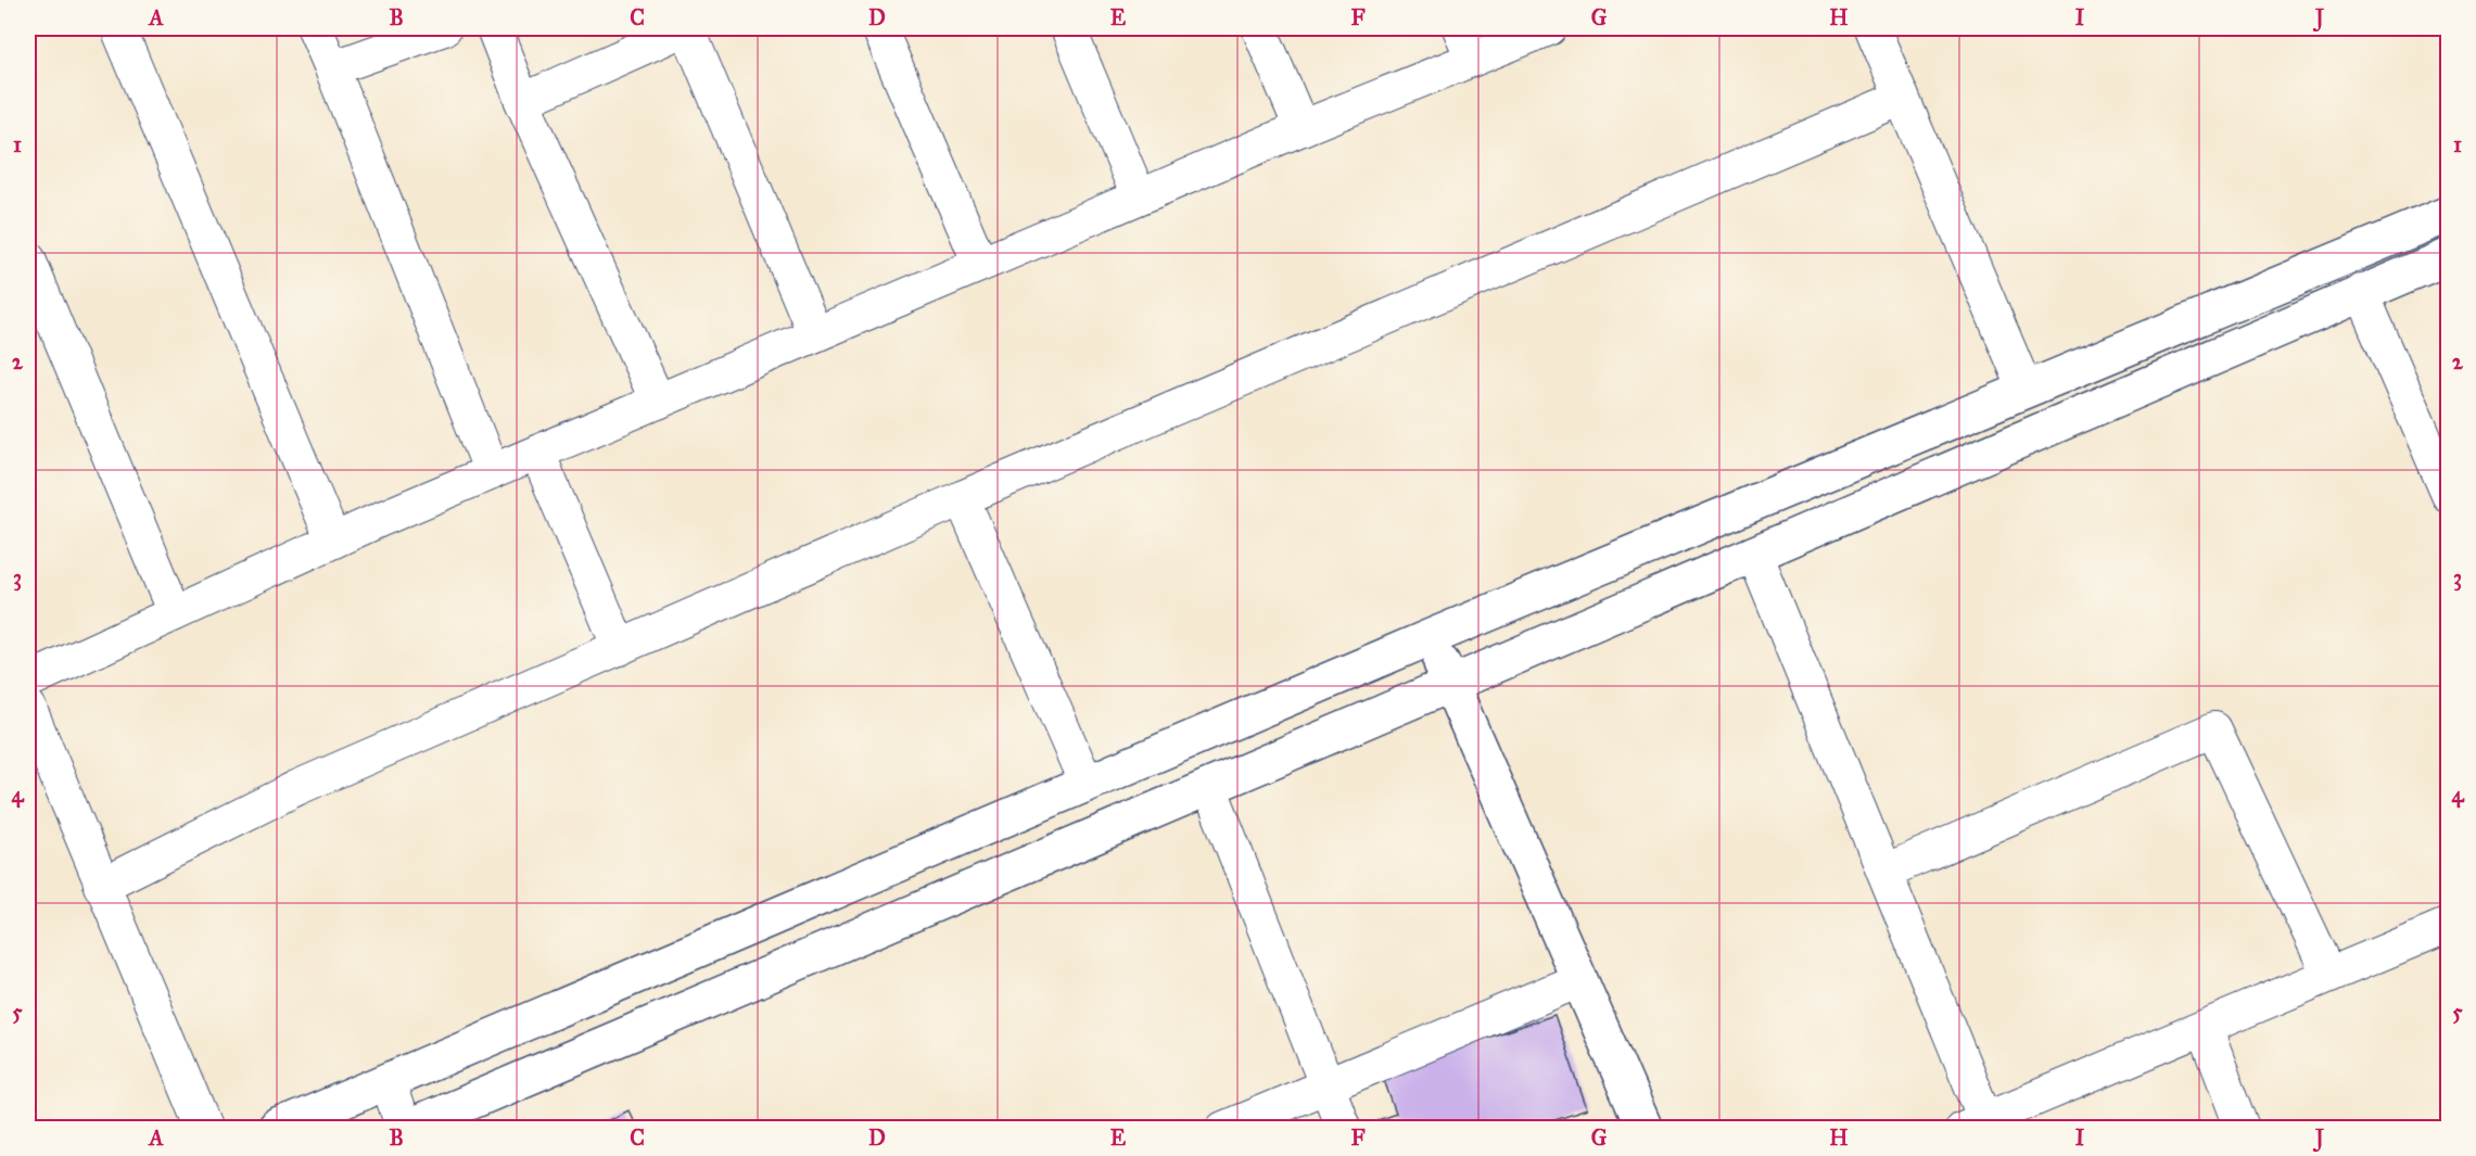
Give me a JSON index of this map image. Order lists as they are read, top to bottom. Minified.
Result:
{"grid":{"columns":["A","B","C","D","E","F","G","H","I","J"],"rows":["1","2","3","4","5"]}}
